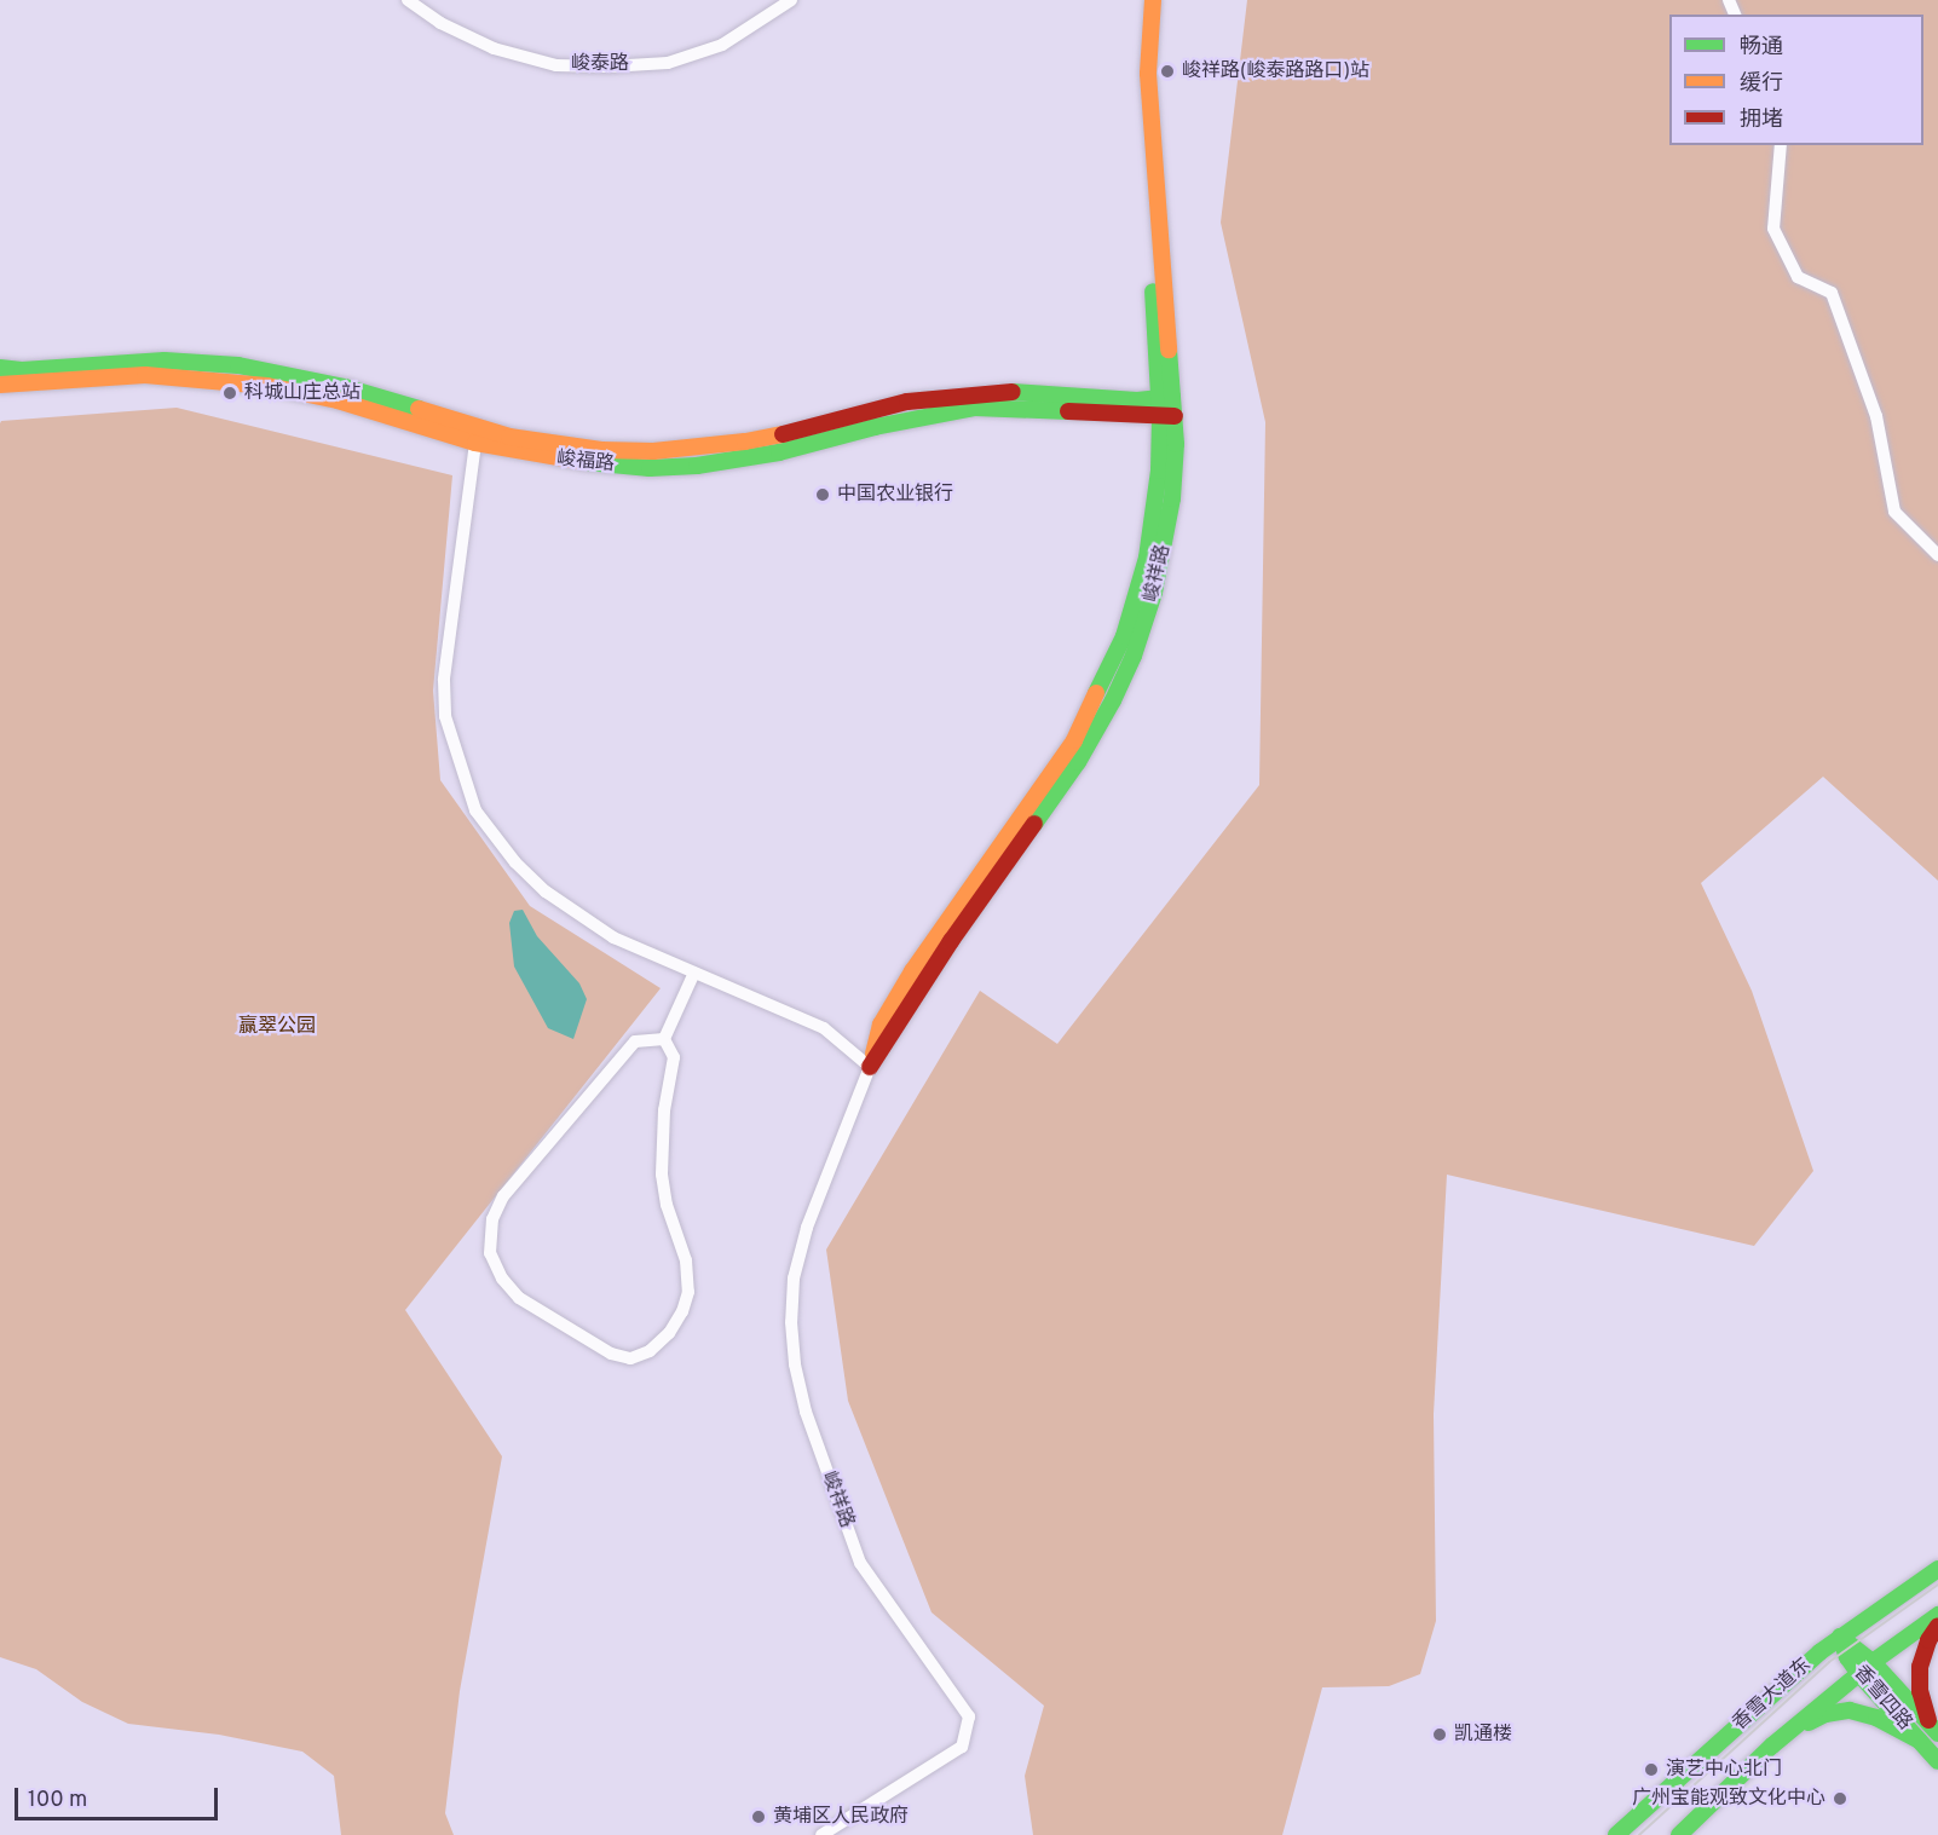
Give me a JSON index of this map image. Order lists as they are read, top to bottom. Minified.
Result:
{"streets":{"street":["峻泰路","峻福路","峻祥路","香雪大道东","香雪四路"]},"crossings":[["峻福路","峻祥路"],["香雪大道东","香雪四路"]],"parks":["赢翠公园"],"places":["峻祥路(峻泰路路口)站","科城山庄总站","中国农业银行","凯通楼","演艺中心北门","广州宝能观致文化中心","黄埔区人民政府"],"legend":["畅通","缓行","拥堵"],"scale_bar":"100 m"}
